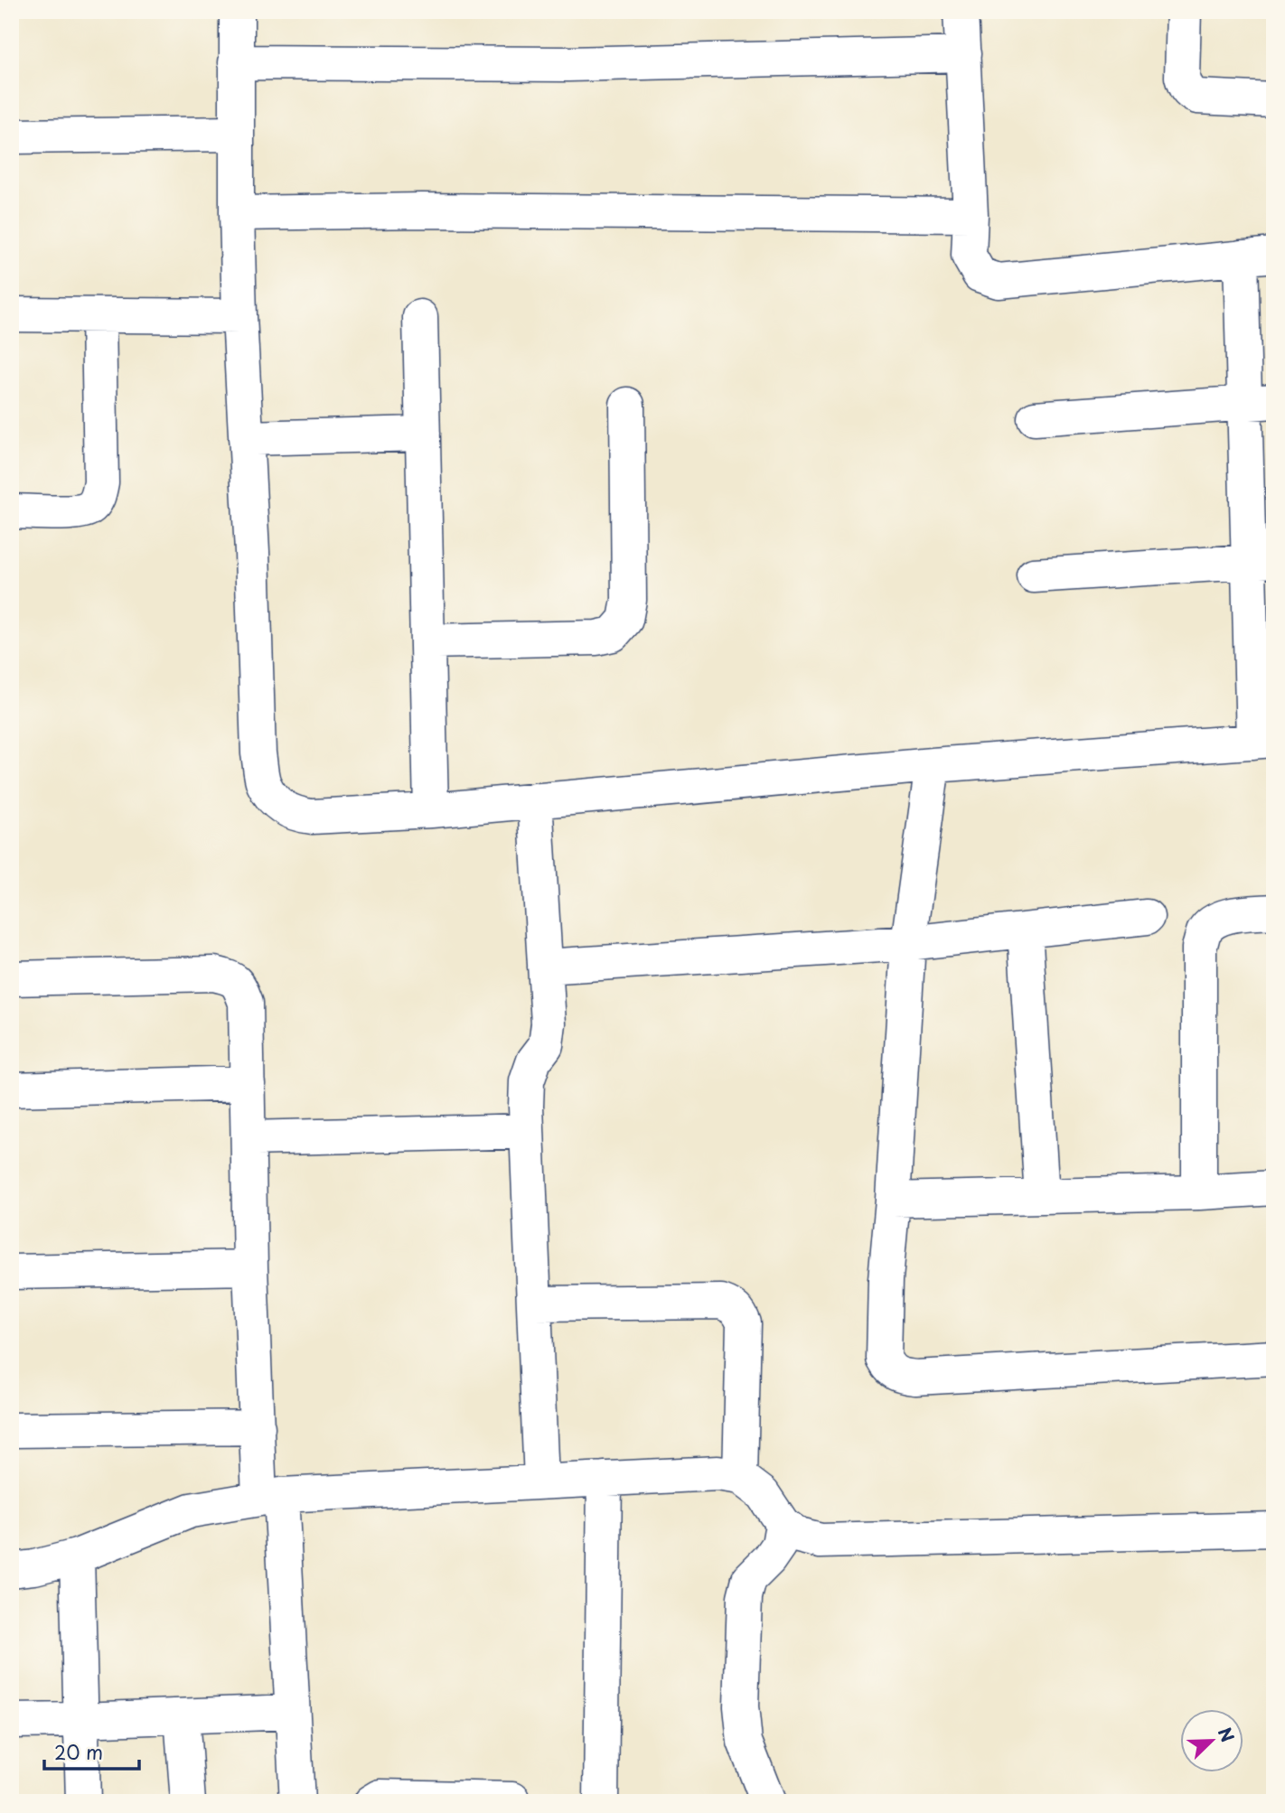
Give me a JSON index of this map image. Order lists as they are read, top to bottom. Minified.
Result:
{"scale_bar":"20 m","north":"top right"}
